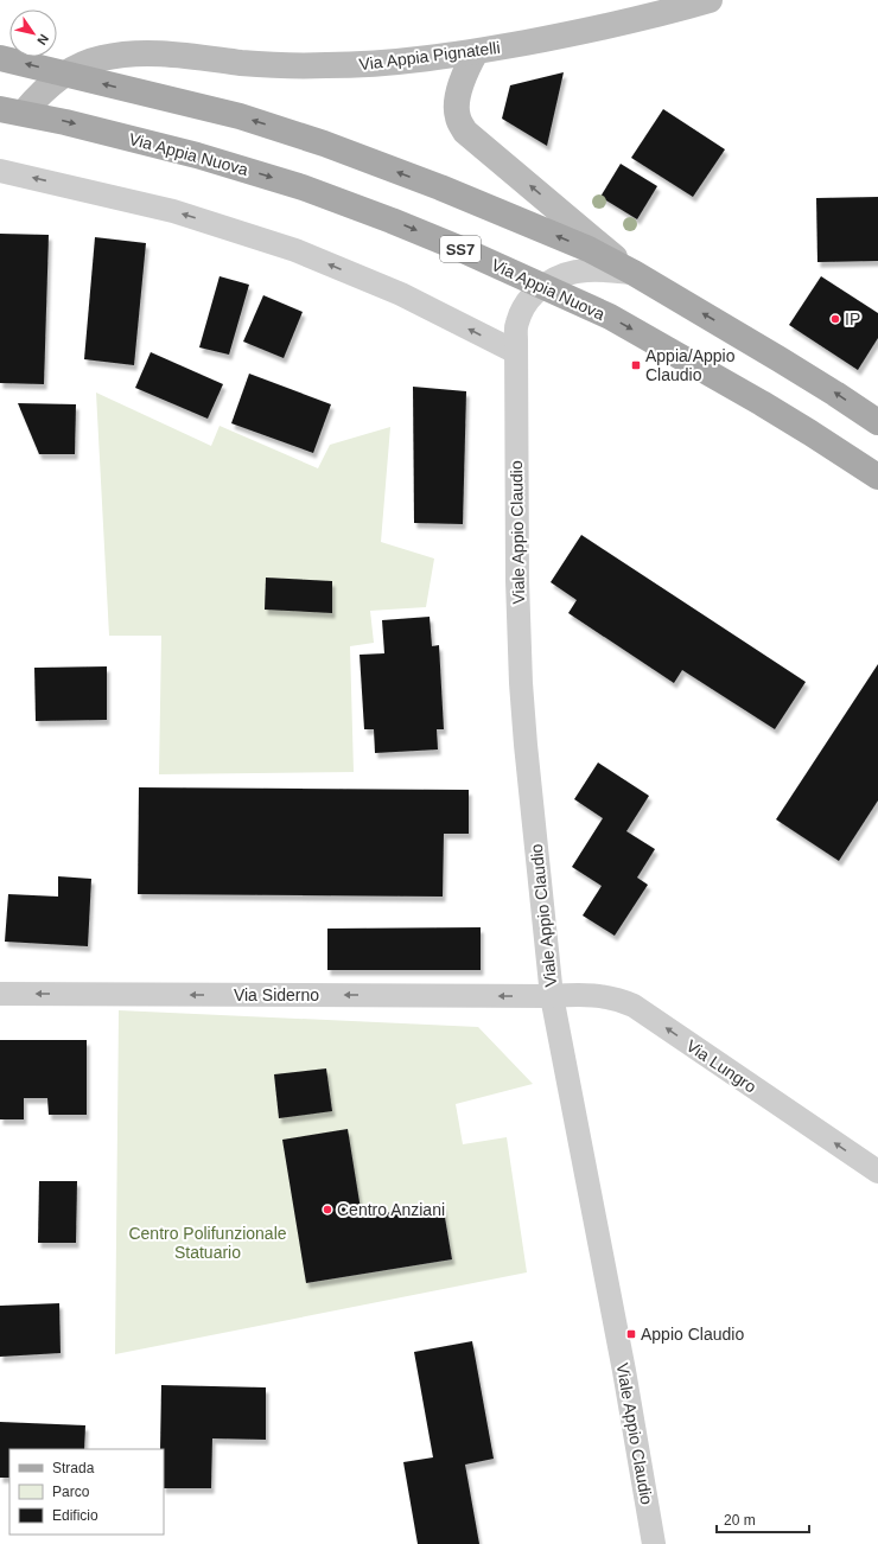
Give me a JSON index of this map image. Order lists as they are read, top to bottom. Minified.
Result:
{"streets":{"main road":["Via Appia Pignatelli","Via Appia Nuova","SS7"],"street":["Viale Appio Claudio","Via Siderno","Via Lungro"]},"crossings":[["Via Appia Pignatelli","Via Appia Nuova"],["Via Appia Nuova","Viale Appio Claudio"],["Viale Appio Claudio","Via Siderno"],["Viale Appio Claudio","Via Lungro"],["Via Siderno","Via Lungro"]],"one_way":["Via Siderno","Via Lungro"],"parks":["Centro Polifunzionale Statuario"],"places":{"other":["IP","Centro Anziani"],"transit":["Appia/Appio Claudio","Appio Claudio"]},"legend":["Strada","Parco","Edificio"],"scale_bar":"20 m","north":"bottom right"}
